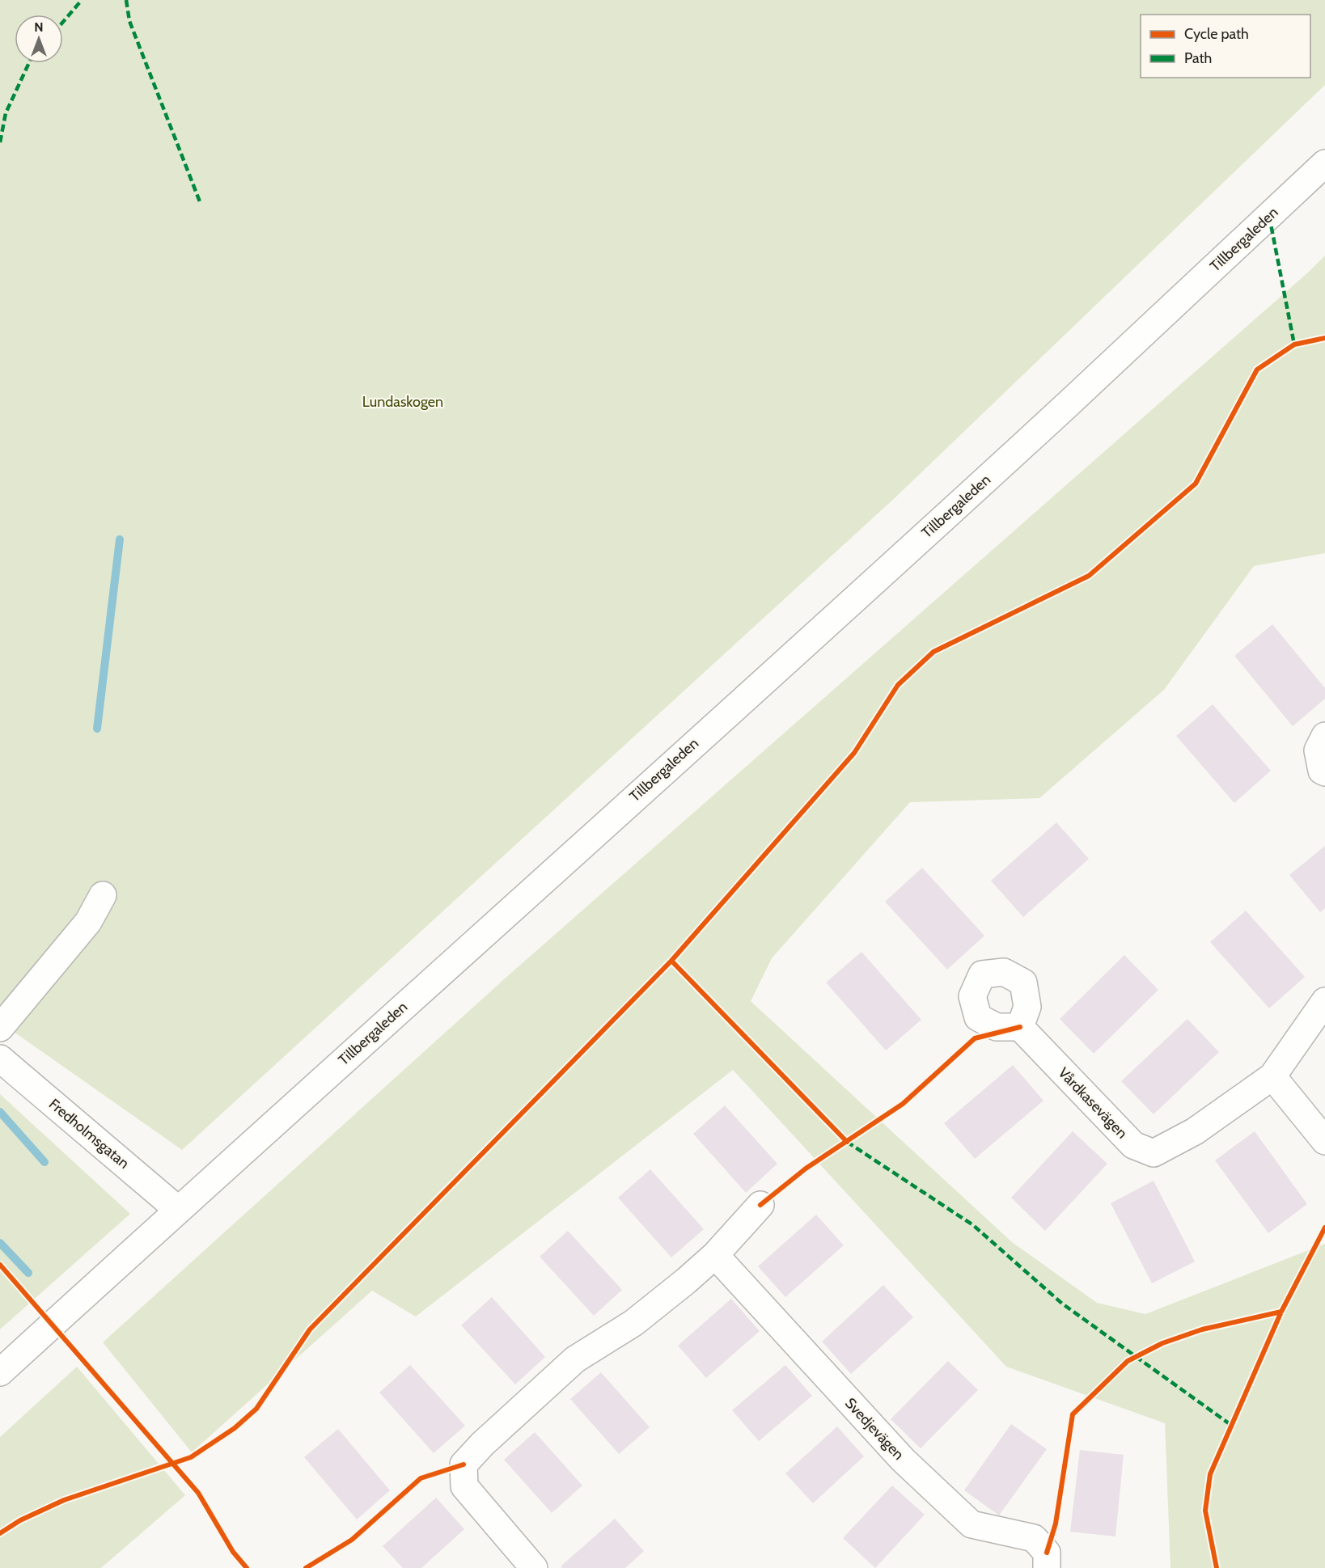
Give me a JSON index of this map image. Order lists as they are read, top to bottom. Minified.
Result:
{"streets":{"street":["Tillbergaleden","Vårdkasevägen","Fredholmsgatan","Svedjevägen"]},"crossings":[["Tillbergaleden","Fredholmsgatan"]],"parks":["Lundaskogen"],"legend":["Cycle path","Path"],"north":"top"}
